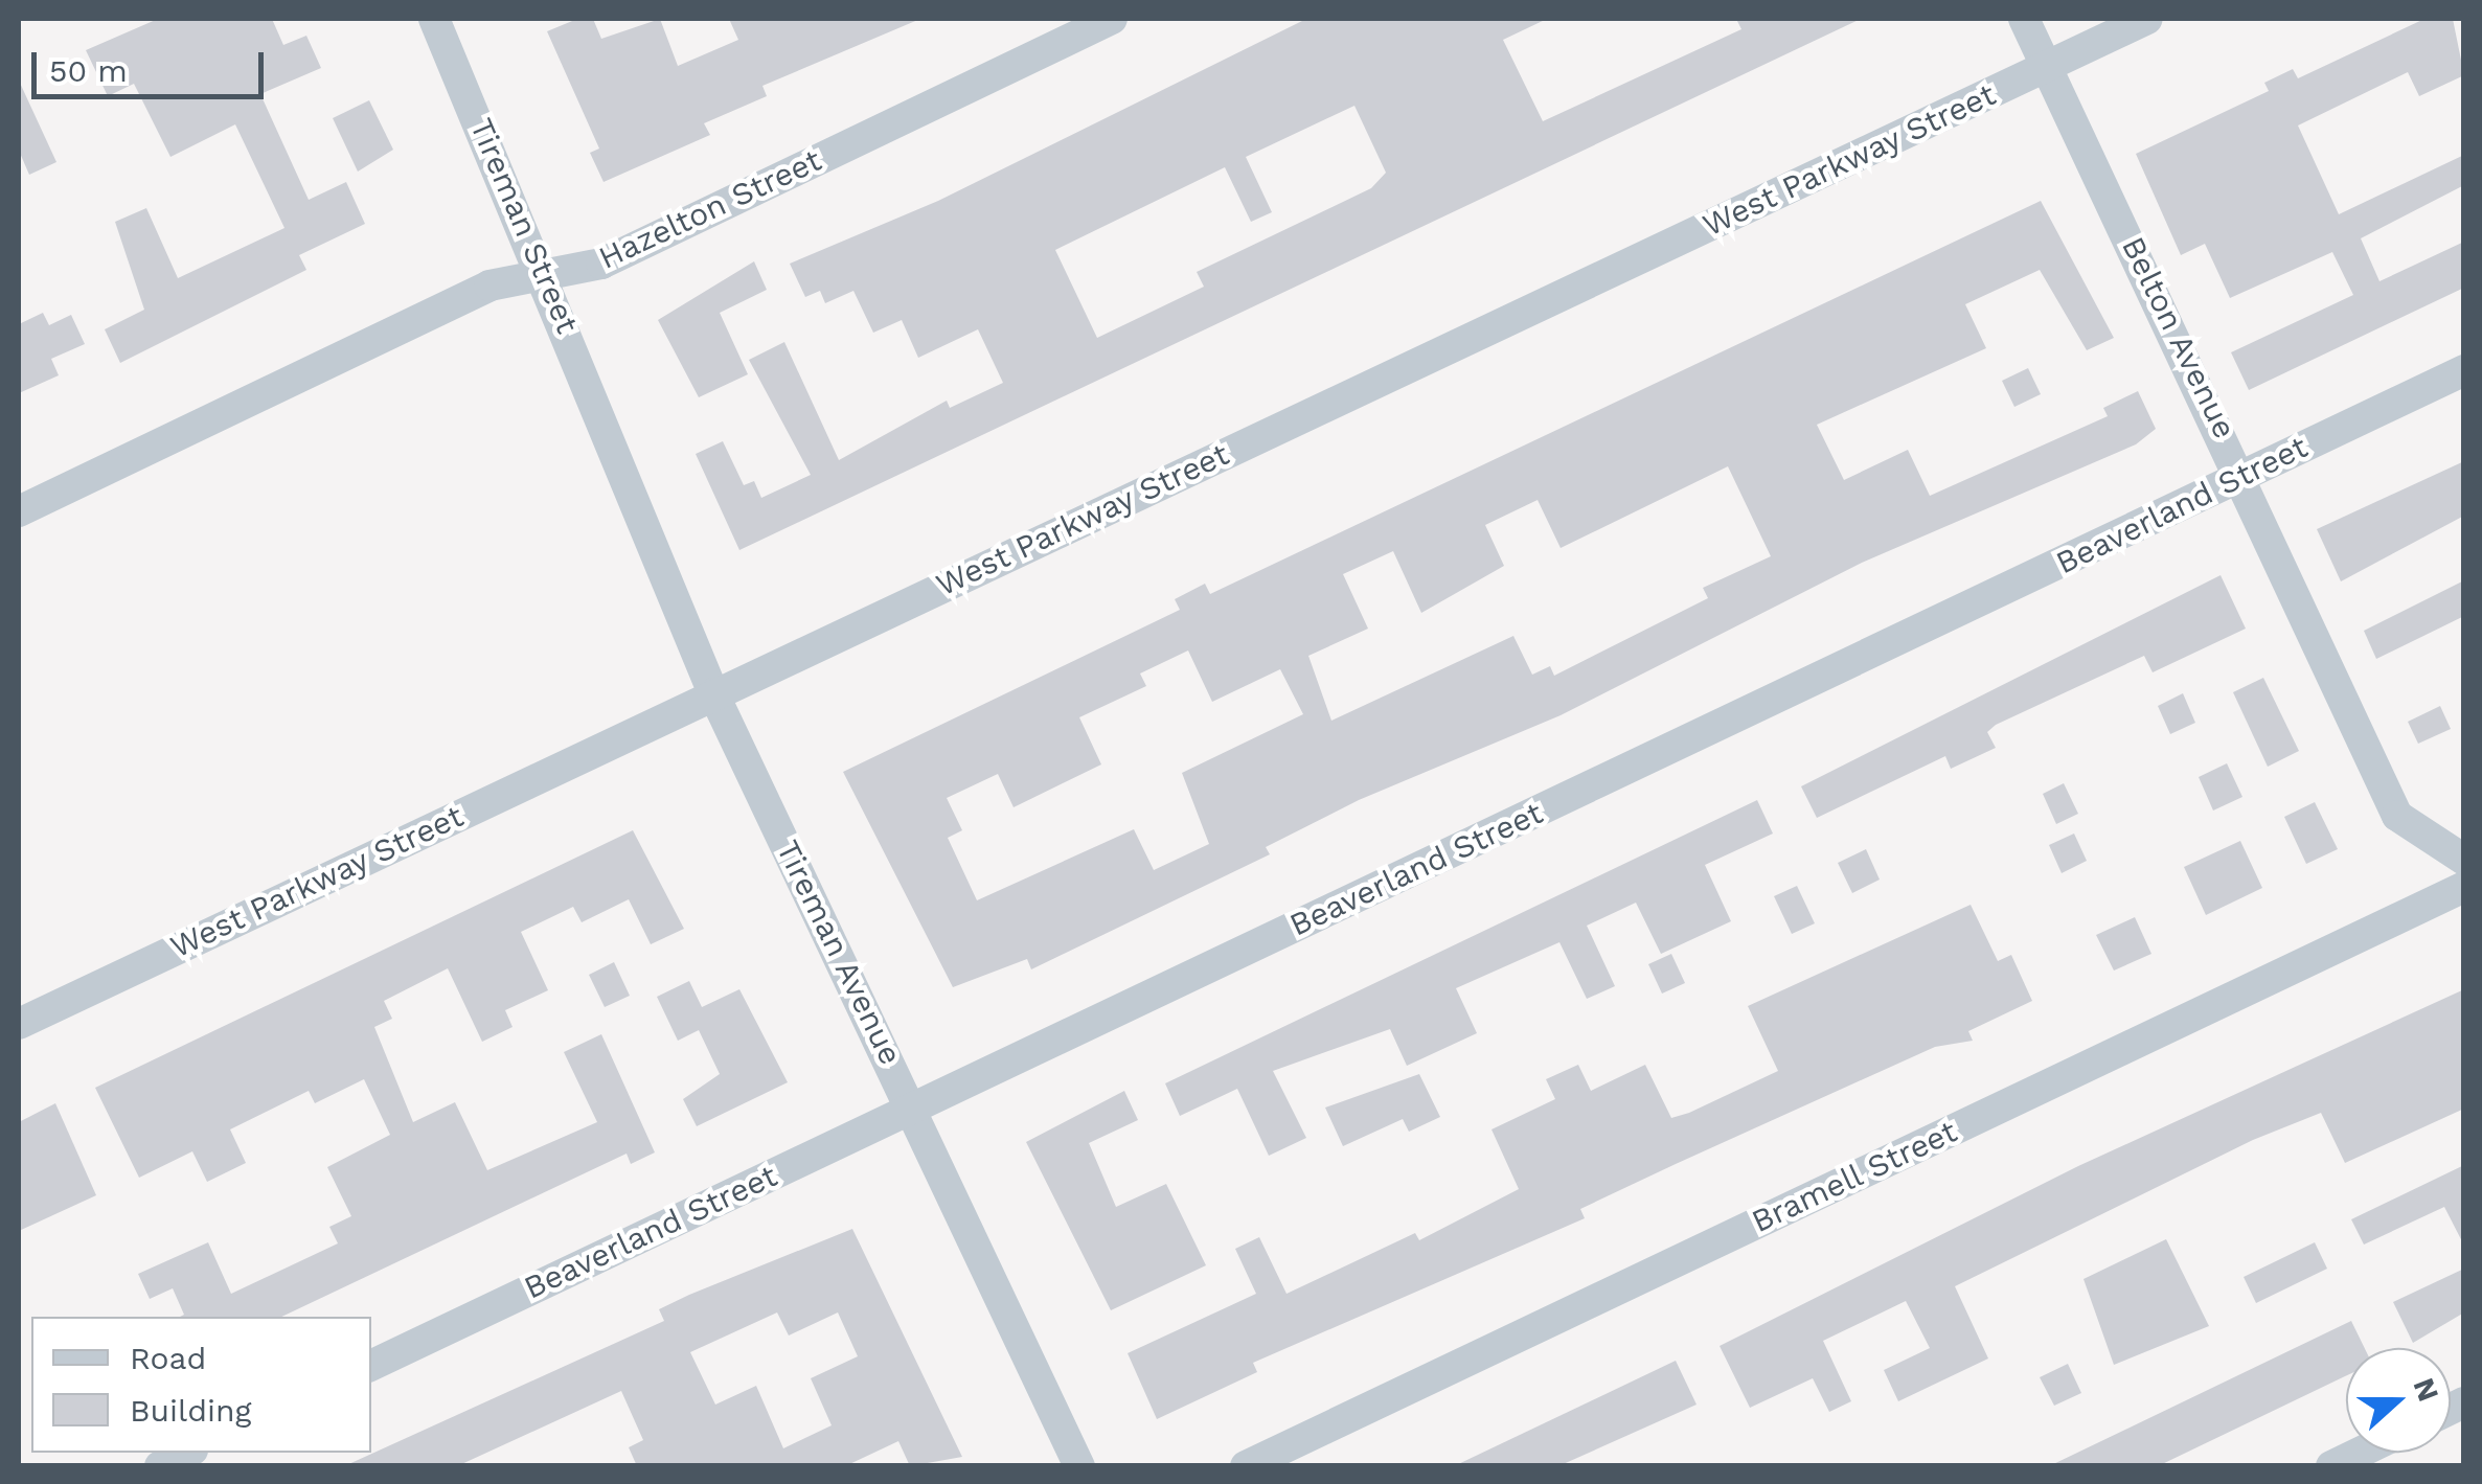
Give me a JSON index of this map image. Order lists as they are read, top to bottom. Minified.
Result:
{"streets":{"street":["West Parkway Street","Hazelton Street","Tireman Street","Belton Avenue","Beaverland Street","Tireman Avenue","Bramell Street"]},"crossings":[["West Parkway Street","Belton Avenue"],["West Parkway Street","Tireman Avenue"],["Hazelton Street","Tireman Street"],["Tireman Street","Tireman Avenue"],["Belton Avenue","Beaverland Street"],["Beaverland Street","Tireman Avenue"]],"legend":["Road","Building"],"scale_bar":"50 m","north":"right"}
